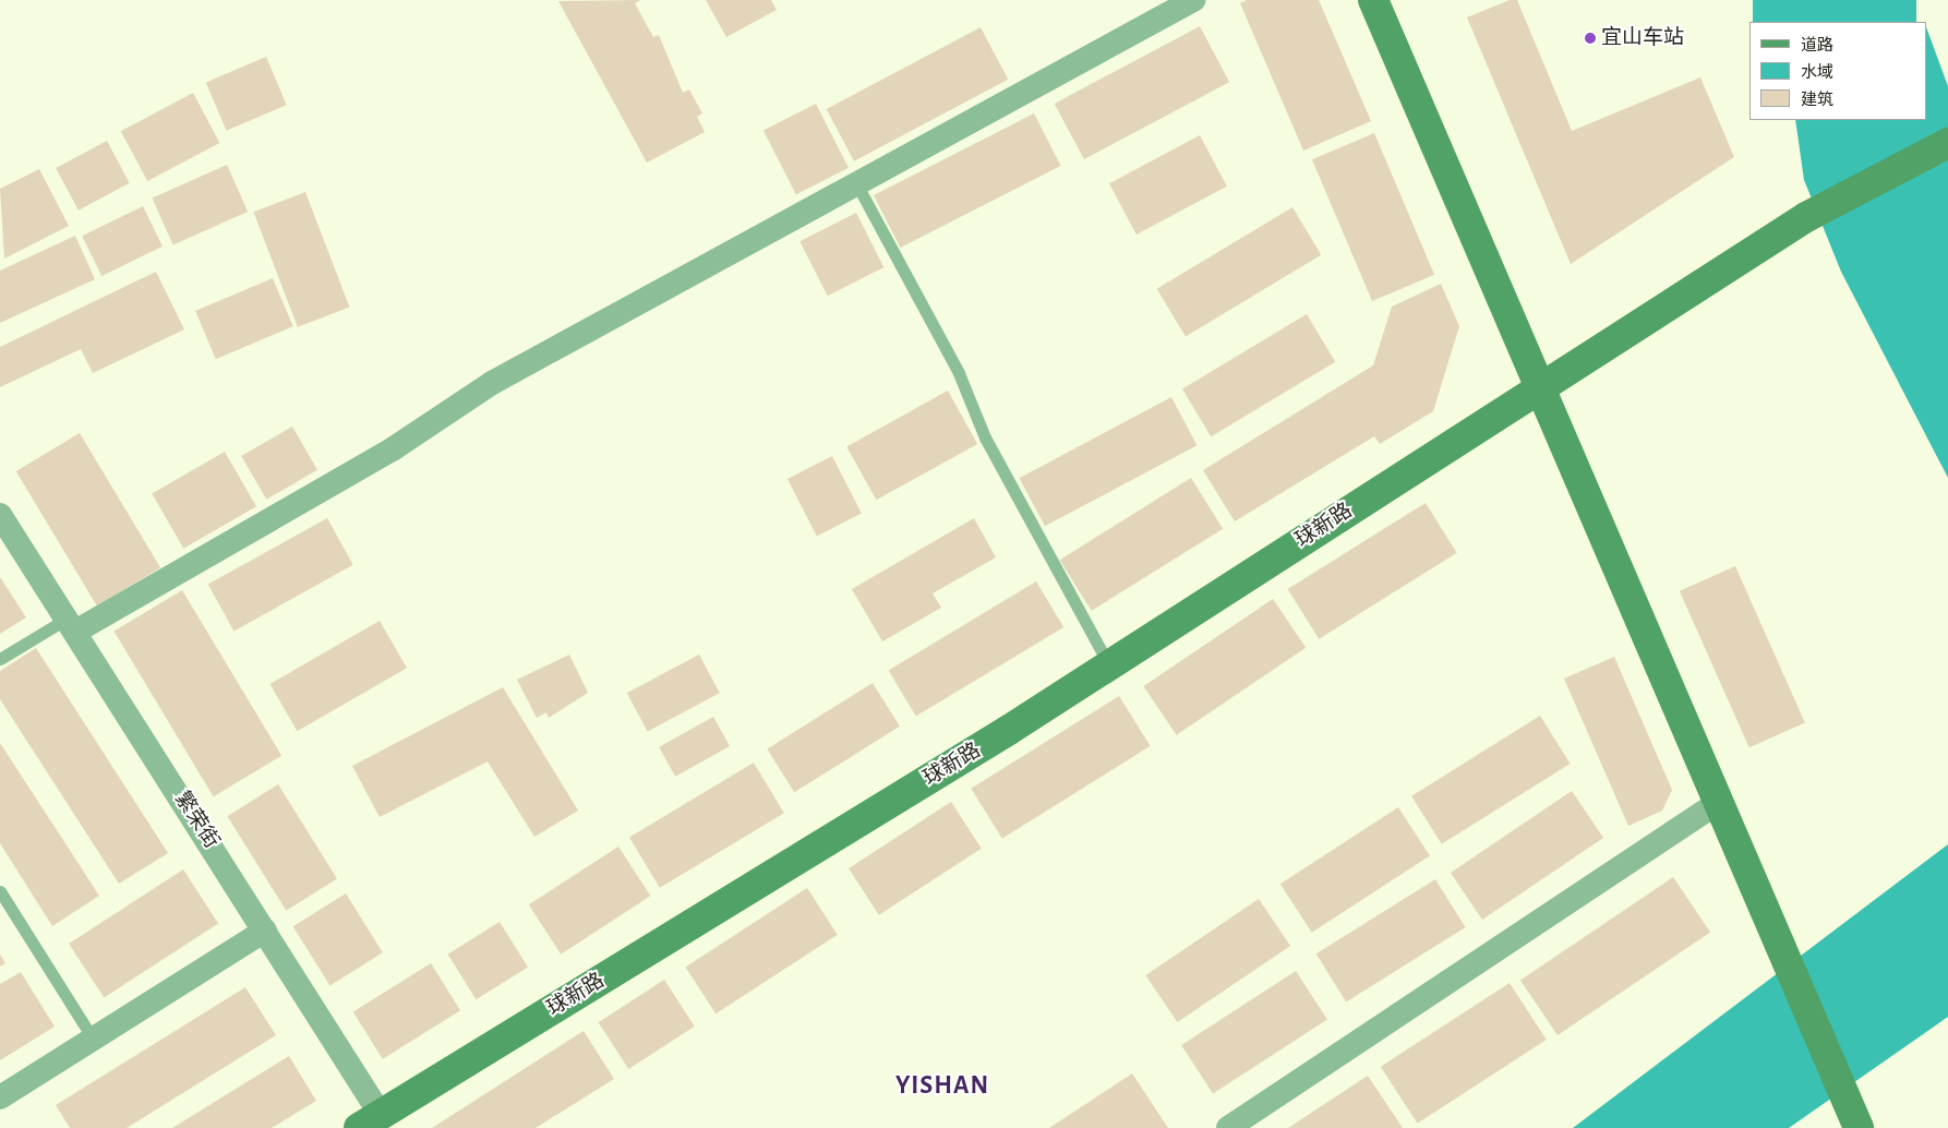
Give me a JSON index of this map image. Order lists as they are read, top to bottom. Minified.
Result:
{"streets":{"street":["球新路","繁荣街"]},"crossings":[["球新路","繁荣街"]],"districts":["YISHAN"],"places":["宜山车站"],"legend":["道路","水域","建筑"]}
